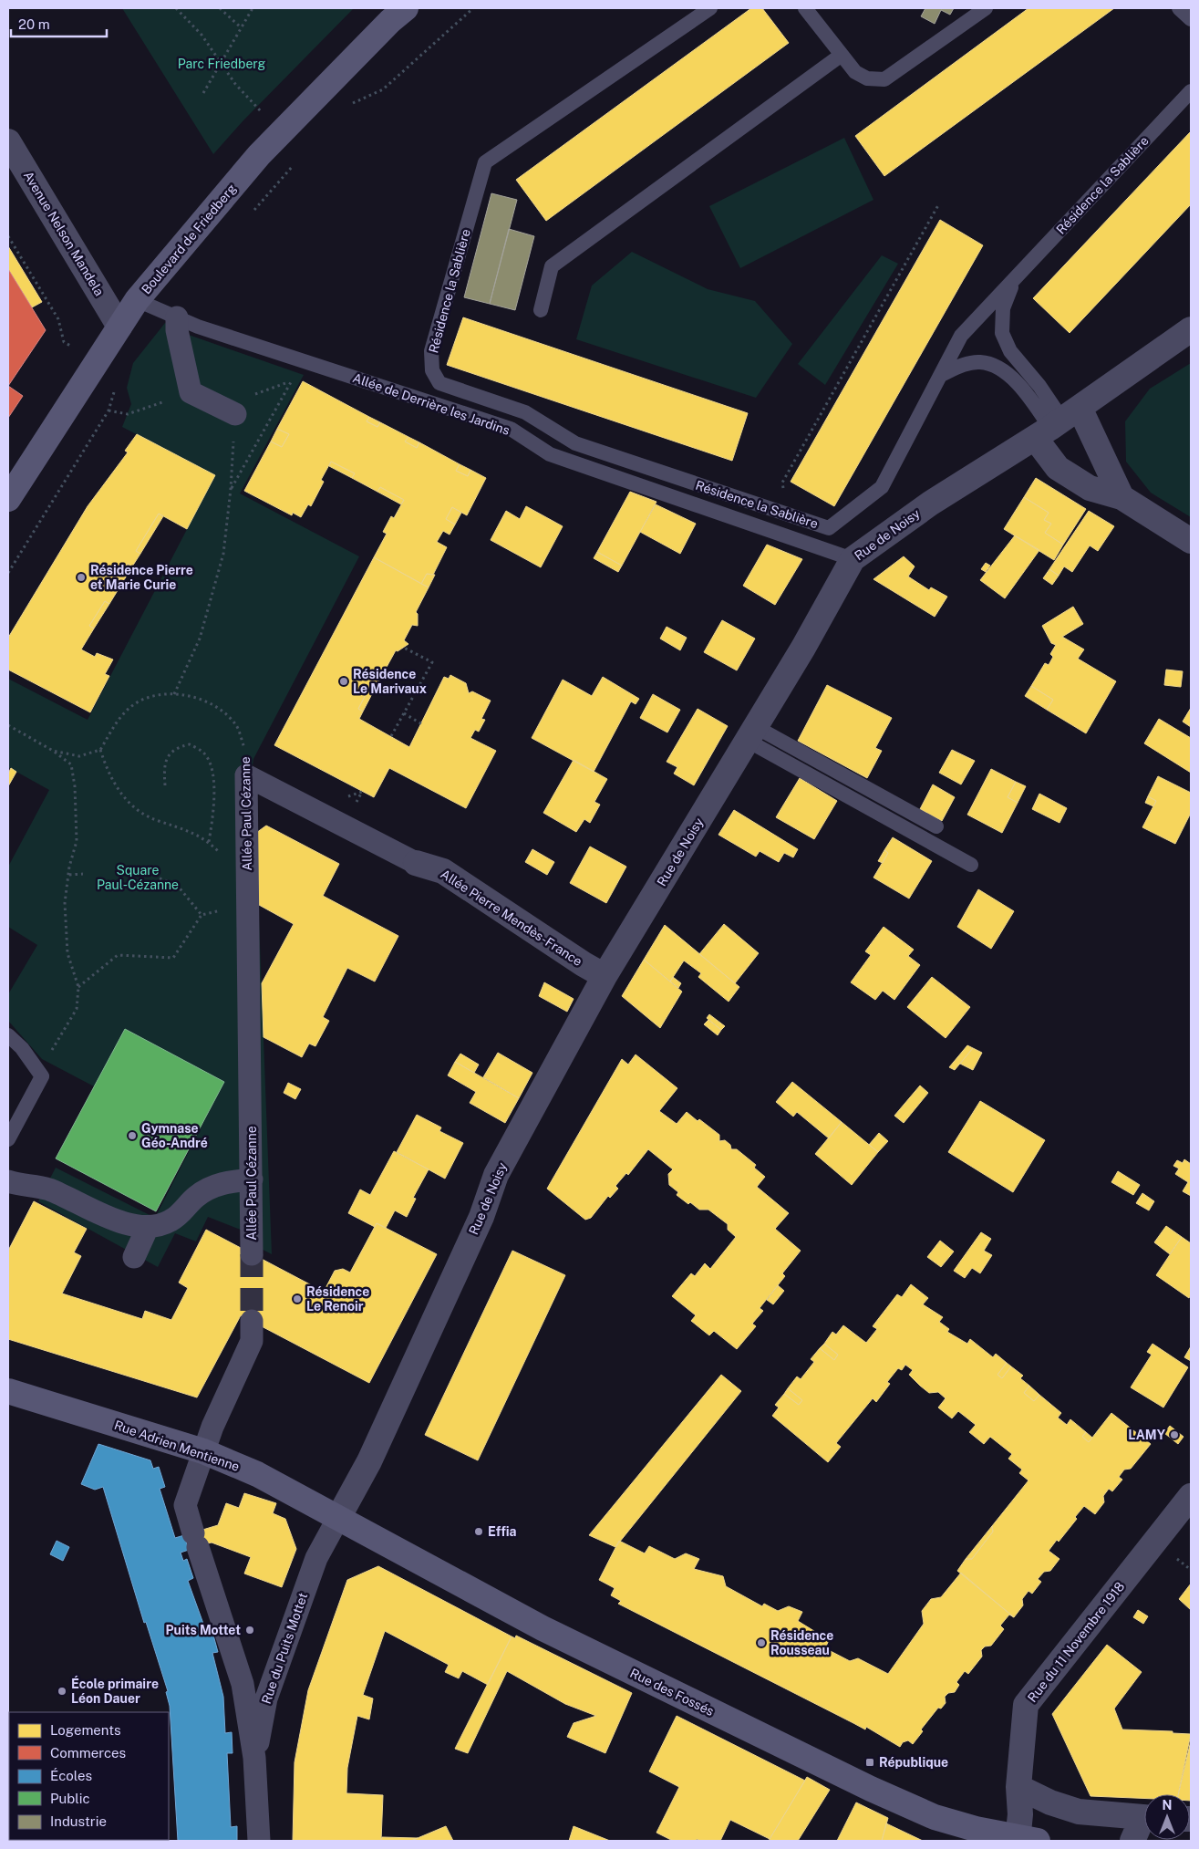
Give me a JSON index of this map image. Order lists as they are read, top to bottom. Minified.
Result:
{"streets":{"main road":["Boulevard de Friedberg","Rue Adrien Mentienne","Rue des Fossés"],"street":["Avenue Nelson Mandela","Rue de Noisy","Allée Paul Cézanne","Allée Pierre Mendès-France","Rue du 11 Novembre 1918","Rue du Puits Mottet"],"lane":["Résidence la Sablière","Allée de Derrière les Jardins"]},"crossings":[["Résidence la Sablière","Rue de Noisy"],["Avenue Nelson Mandela","Boulevard de Friedberg"],["Boulevard de Friedberg","Allée de Derrière les Jardins"],["Allée de Derrière les Jardins","Rue de Noisy"],["Rue de Noisy","Allée Pierre Mendès-France"],["Rue de Noisy","Rue Adrien Mentienne"],["Rue de Noisy","Rue du Puits Mottet"],["Rue de Noisy","Rue des Fossés"],["Allée Paul Cézanne","Allée Pierre Mendès-France"],["Rue Adrien Mentienne","Rue du Puits Mottet"],["Rue Adrien Mentienne","Rue des Fossés"],["Rue du 11 Novembre 1918","Rue des Fossés"],["Rue du Puits Mottet","Rue des Fossés"]],"parks":["Parc Friedberg","Square Paul-Cézanne"],"places":{"other":["Résidence Pierre et Marie Curie","Résidence Le Marivaux","Gymnase Géo-André","Résidence Le Renoir","LAMY","Effia","Puits Mottet","Résidence Rousseau","École primaire Léon Dauer"],"transit":["République"]},"legend":["Logements","Commerces","Écoles","Public","Industrie"],"scale_bar":"20 m","north":"top"}
